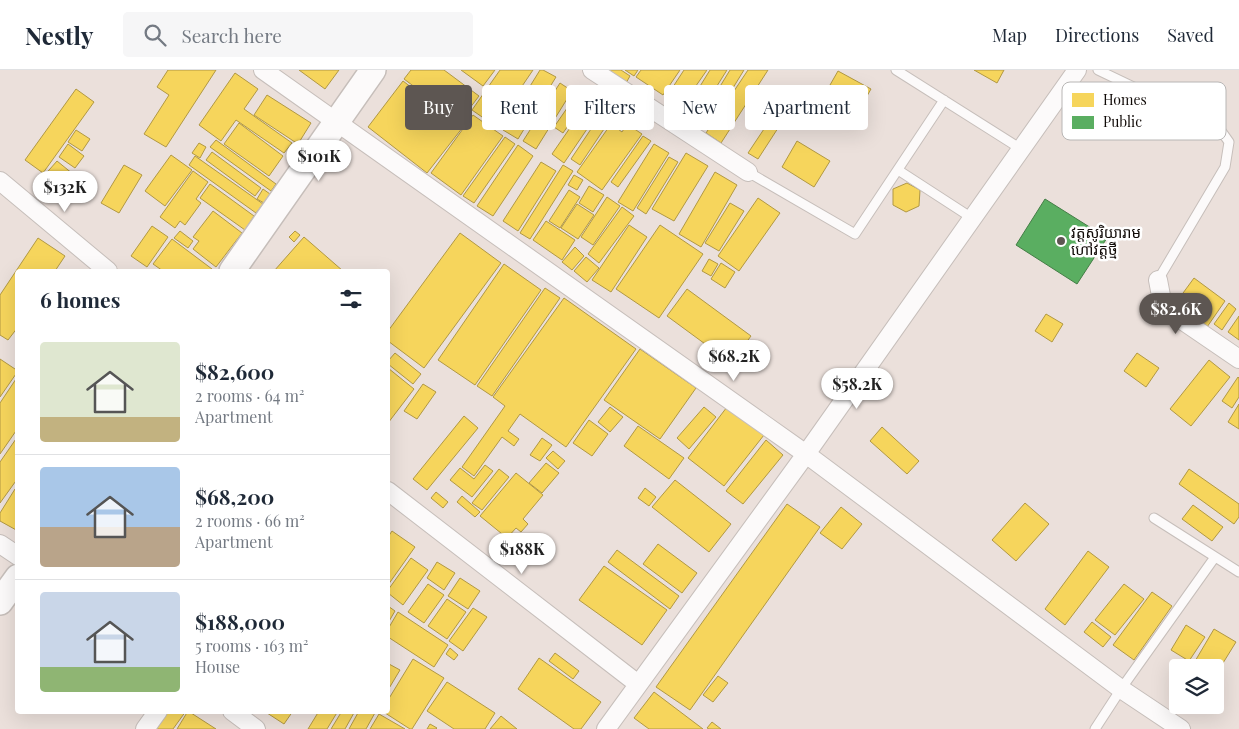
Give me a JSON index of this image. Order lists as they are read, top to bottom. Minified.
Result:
{"places":["វត្តសូរិយារាម ហៅវត្តថ្មី"],"legend":["Homes","Public"],"page":{"header":"Nestly","search":"Search here","nav":["Map","Directions","Saved"],"chip":["Buy","Rent","Filters","New","Apartment"],"price":["$101K","$132K","$82.6K","$68.2K","$58.2K","$188K"],"heading":"6 homes","list":[{"name":"$82,600","note":"2 rooms · 64 m² · Apartment"},{"name":"$68,200","note":"2 rooms · 66 m² · Apartment"},{"name":"$188,000","note":"5 rooms · 163 m² · House"}]}}
